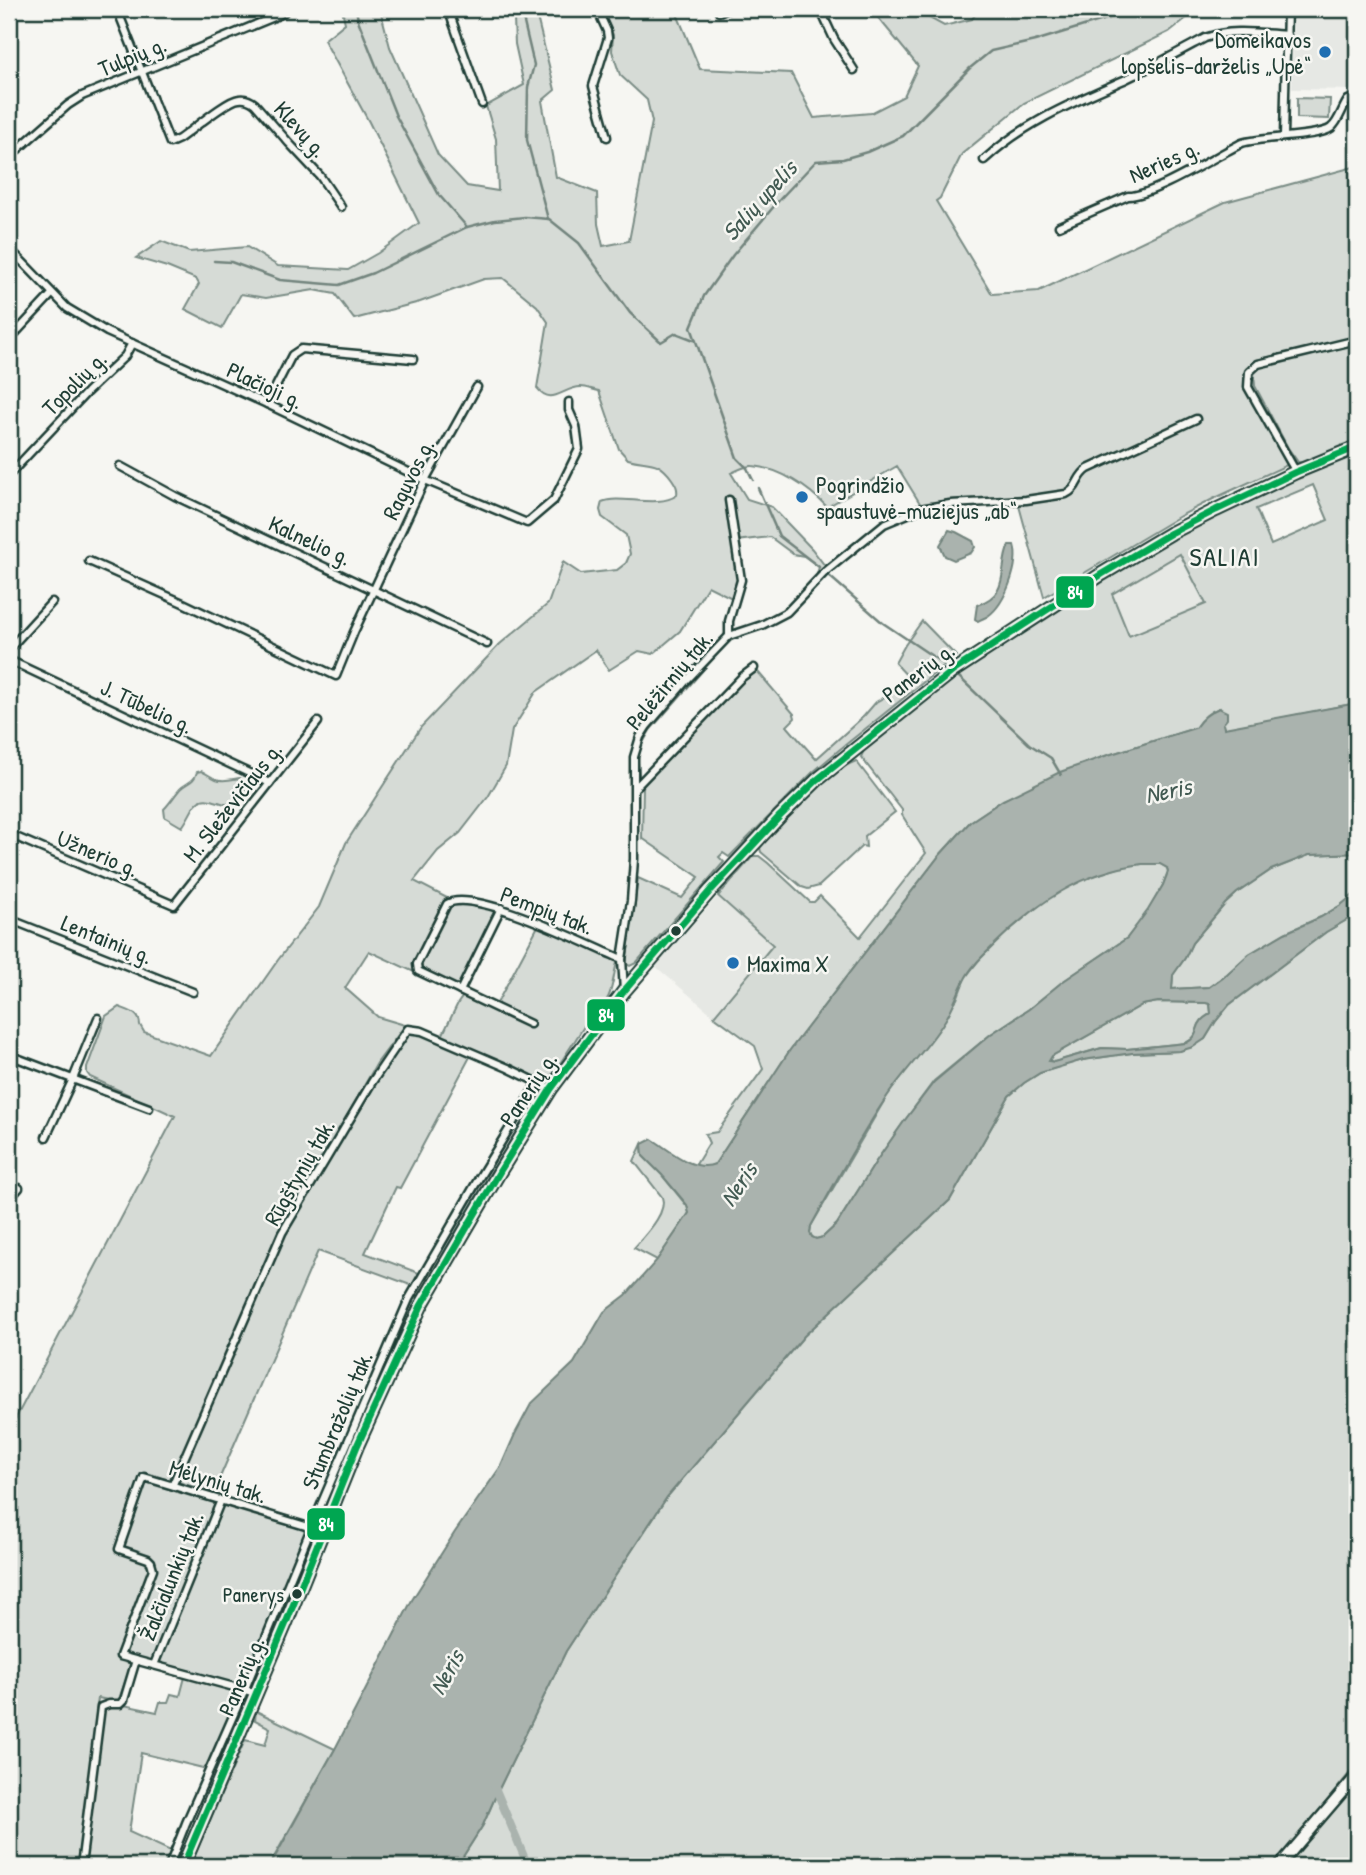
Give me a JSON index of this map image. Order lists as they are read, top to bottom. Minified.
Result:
{"streets":{"main road":["Panerių g."],"street":["Tulpių g.","Klevų g.","Neries g.","Topolių g.","Plačioji g.","Raguvos g.","Kalnelio g.","Pelėžirnių tak.","J. Tūbelio g.","M. Sleževičiaus g.","Užnerio g.","Pempių tak.","Lentainių g.","Rūgštynių tak.","Stumbražolių tak.","Mėlynių tak.","Žalčialunkių tak."]},"crossings":[["Tulpių g.","Klevų g."],["Topolių g.","Plačioji g."],["Plačioji g.","Raguvos g."],["Raguvos g.","Kalnelio g."],["Panerių g.","Pelėžirnių tak."],["Panerių g.","Rūgštynių tak."],["Panerių g.","Stumbražolių tak."],["Panerių g.","Mėlynių tak."],["Pelėžirnių tak.","Pempių tak."],["J. Tūbelio g.","M. Sleževičiaus g."],["M. Sleževičiaus g.","Užnerio g."],["Rūgštynių tak.","Stumbražolių tak."],["Rūgštynių tak.","Mėlynių tak."],["Stumbražolių tak.","Mėlynių tak."],["Mėlynių tak.","Žalčialunkių tak."]],"districts":["SALIAI"],"water":["Salių upelis","Neris"],"places":["Domeikavos lopšelis-darželis „Upė“","Pogrindžio spaustuvė-muziejus „ab“","Maxima X","Panerys"],"lines":["transit line 84"]}
